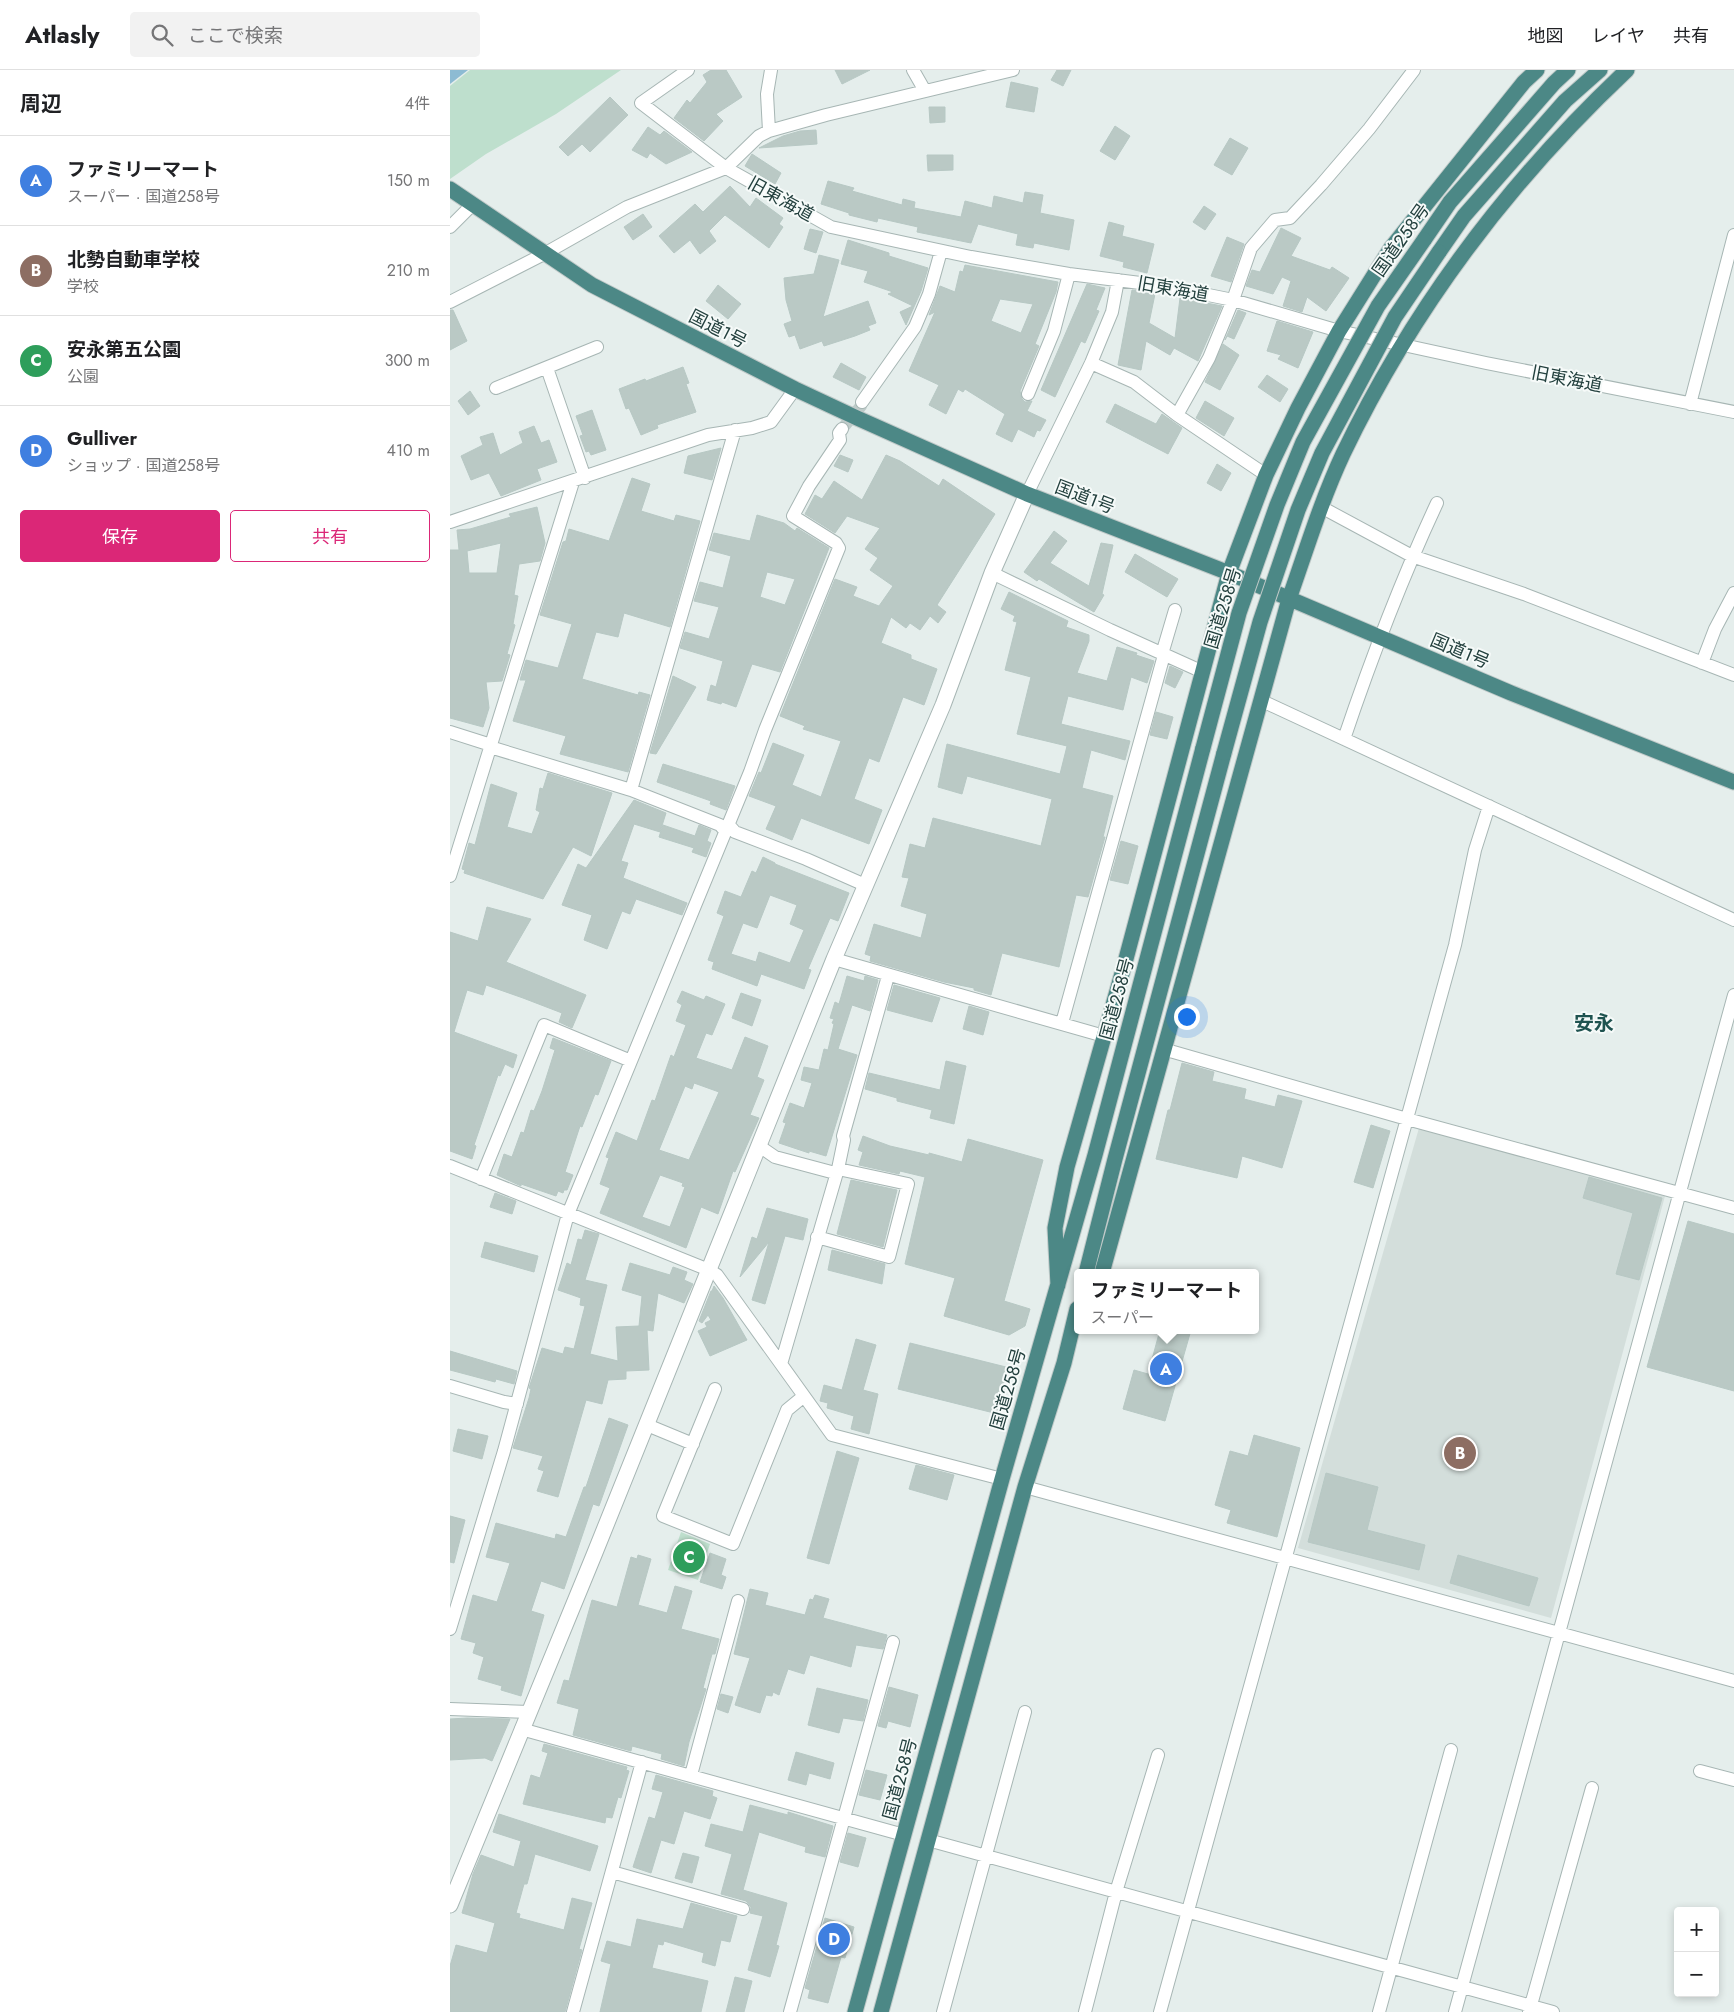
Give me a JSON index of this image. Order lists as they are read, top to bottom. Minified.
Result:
{"streets":{"highway":["国道258号","国道1号"],"street":["旧東海道"]},"districts":["安永"],"page":{"header":"Atlasly","search":"ここで検索","nav":["地図","レイヤ","共有"],"heading":["周辺","4件"],"list":[{"mark":"A","name":"ファミリーマート","note":"スーパー · 国道258号","value":"150 m"},{"mark":"B","name":"北勢自動車学校","note":"学校","value":"210 m"},{"mark":"C","name":"安永第五公園","note":"公園","value":"300 m"},{"mark":"D","name":"Gulliver","note":"ショップ · 国道258号","value":"410 m"}],"buttons":["保存","共有"],"popup":["ファミリーマート","スーパー"],"pins":["A","B","C","D"],"map_buttons":["+","−"]}}
